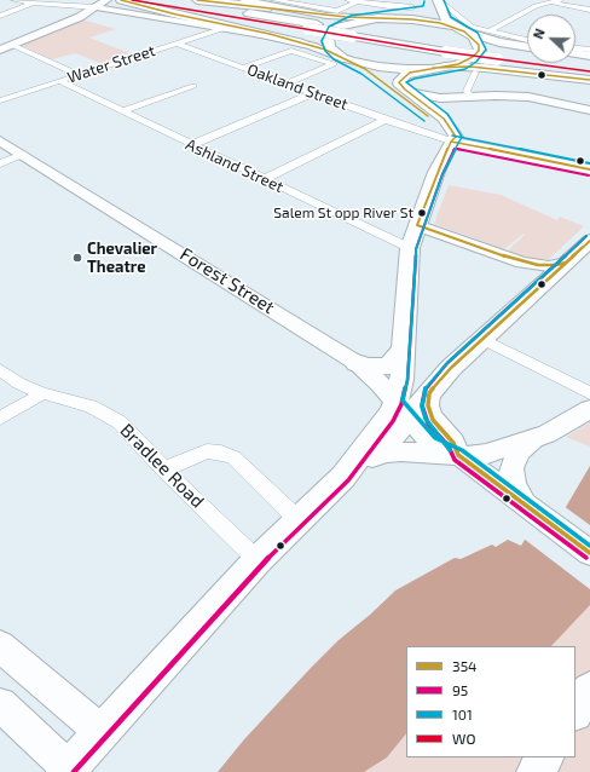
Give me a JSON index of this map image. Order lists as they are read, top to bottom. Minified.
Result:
{"streets":{"street":["Water Street","Oakland Street","Ashland Street","Forest Street","Bradlee Road"]},"crossings":[["Water Street","Oakland Street"],["Water Street","Ashland Street"]],"places":["Salem St opp River St","Chevalier Theatre"],"lines":["transit line 354","transit line 101","transit line WO","transit line 95"],"legend":["354","95","101","WO"],"north":"left"}
